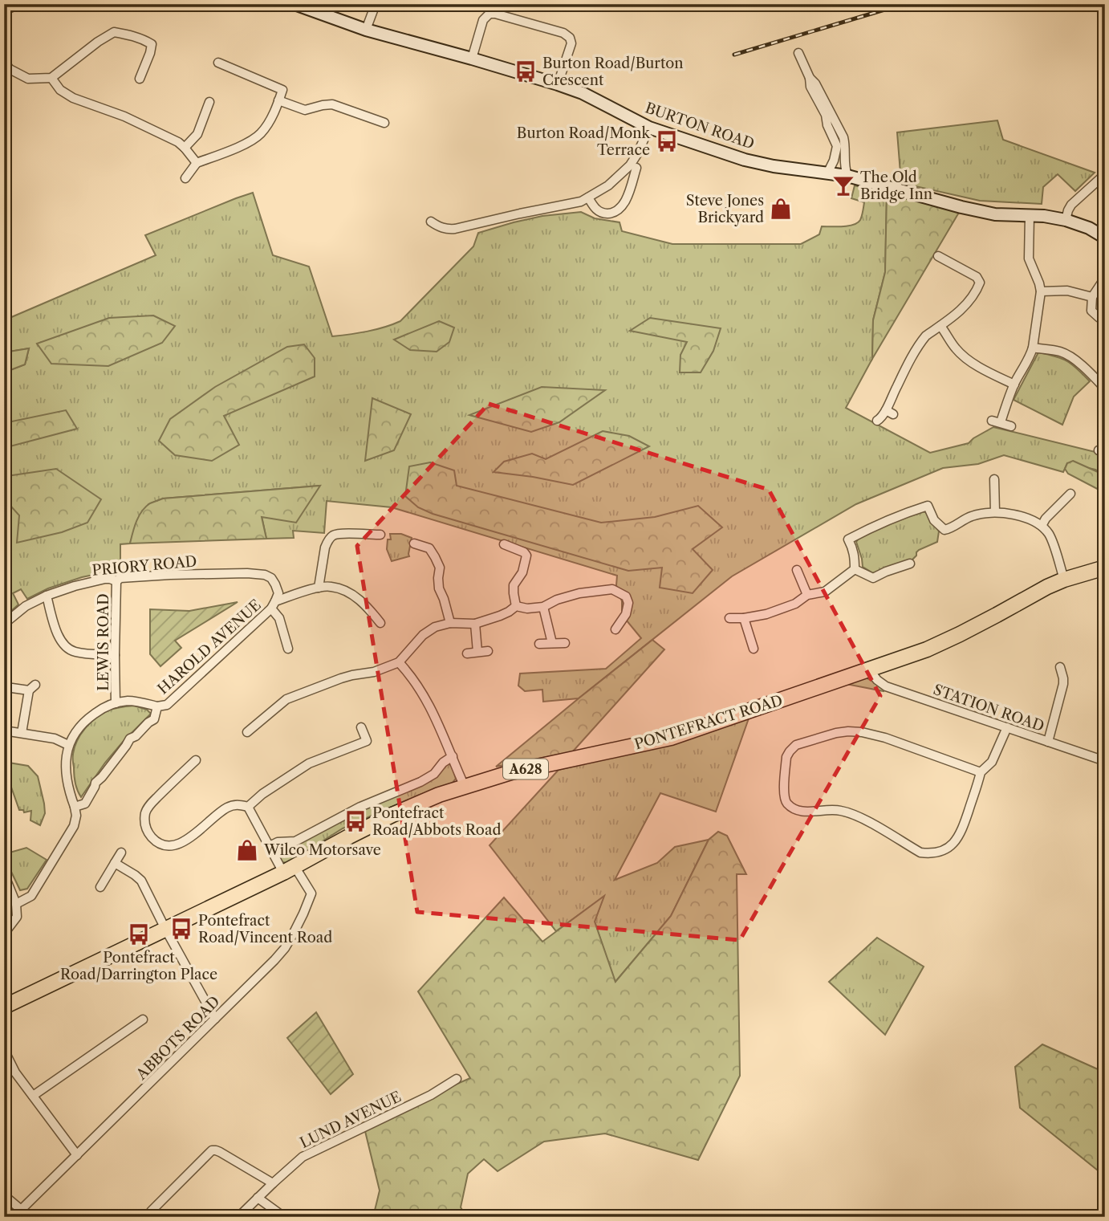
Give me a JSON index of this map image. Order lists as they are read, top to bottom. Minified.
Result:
{"streets":{"highway":["PONTEFRACT ROAD","A628"],"street":["BURTON ROAD","PRIORY ROAD","LEWIS ROAD","HAROLD AVENUE","STATION ROAD","ABBOTS ROAD","LUND AVENUE"]},"crossings":[["PRIORY ROAD","LEWIS ROAD"],["PRIORY ROAD","HAROLD AVENUE"],["STATION ROAD","PONTEFRACT ROAD"],["PONTEFRACT ROAD","ABBOTS ROAD"]],"places":{"bus stop":["Burton Road/Burton Crescent","Burton Road/Monk Terrace","Pontefract Road/Abbots Road","Pontefract Road/Vincent Road","Pontefract Road/Darrington Place"],"bar":["The Old Bridge Inn"],"shop":["Steve Jones Brickyard","Wilco Motorsave"]}}
